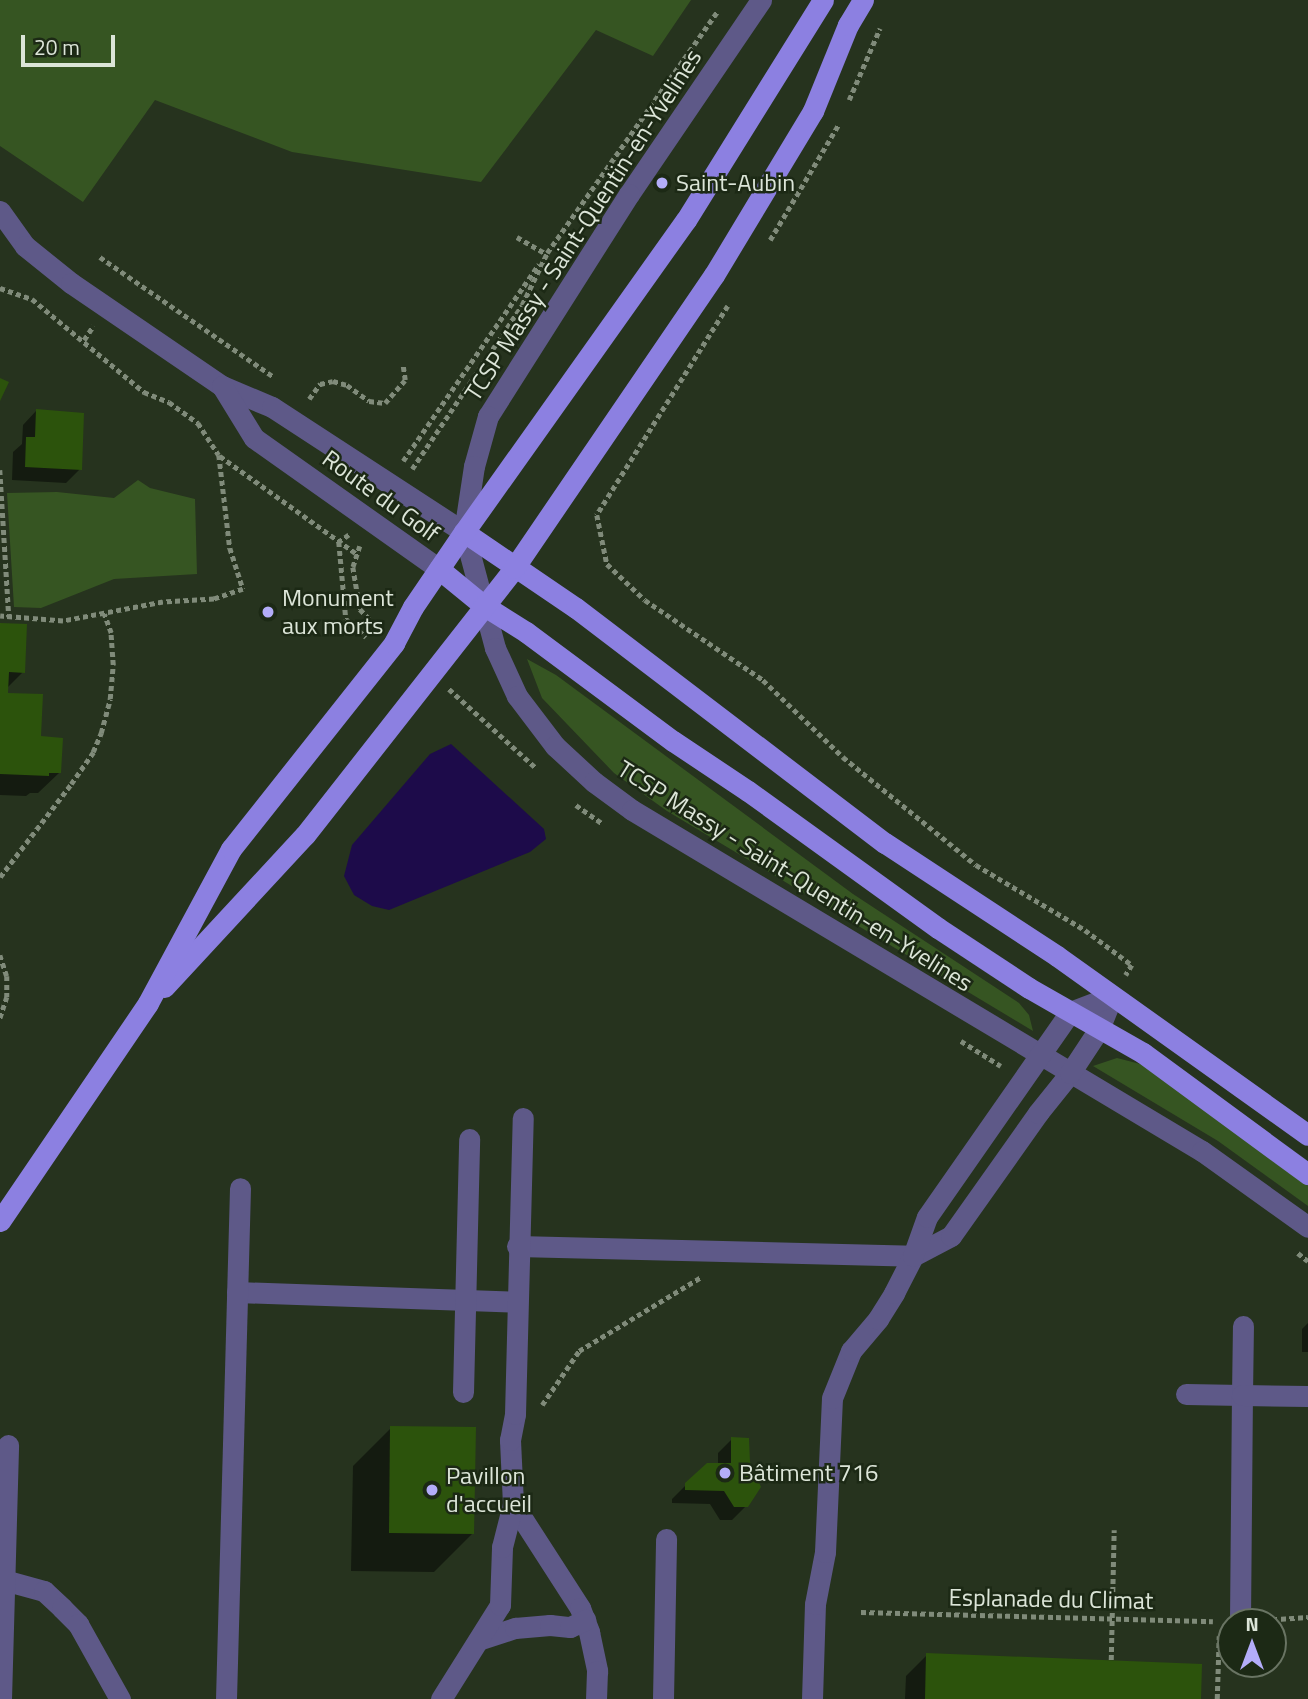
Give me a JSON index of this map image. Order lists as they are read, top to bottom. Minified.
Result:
{"streets":{"main road":["Route du Golf"],"street":["TCSP Massy - Saint-Quentin-en-Yvelines"],"path":["Esplanade du Climat"]},"crossings":[["TCSP Massy - Saint-Quentin-en-Yvelines","Route du Golf"]],"places":["Saint-Aubin","Monument aux morts","Bâtiment 716","Pavillon d'accueil"],"scale_bar":"20 m","north":"top"}
